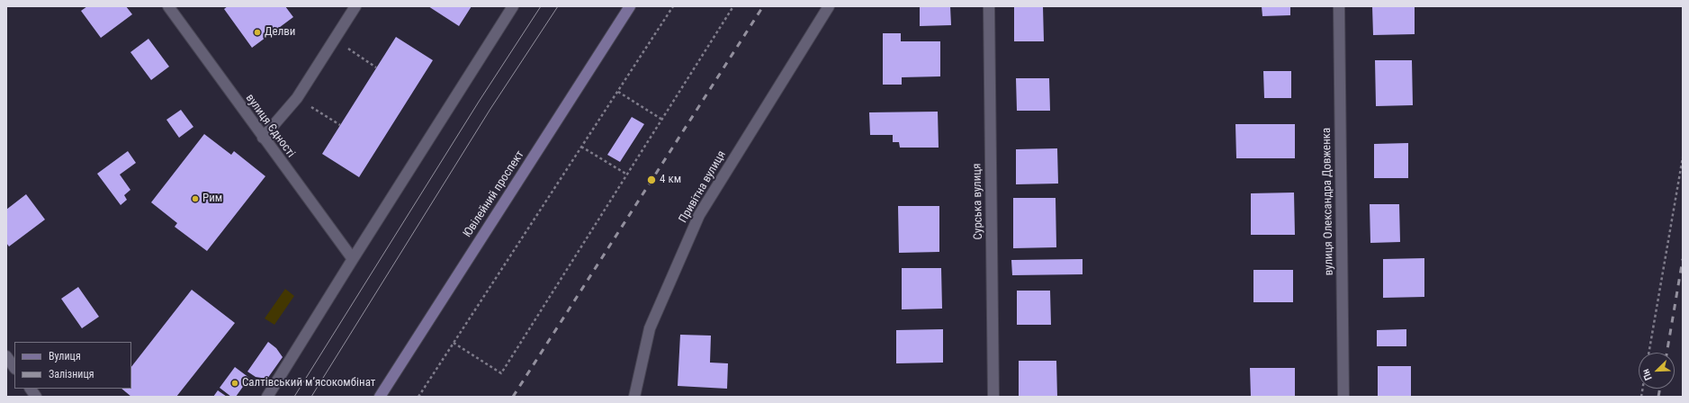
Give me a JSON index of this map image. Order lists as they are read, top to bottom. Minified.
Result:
{"streets":{"main road":["Ювілейний проспект"],"street":["вулиця Єдності","Привітна вулиця","Сурська вулиця","вулиця Олександра Довженка"]},"places":["Делви","4 км","Рим","Салтівський мʼясокомбінат"],"legend":["Вулиця","Залізниця"],"north":"bottom left"}
